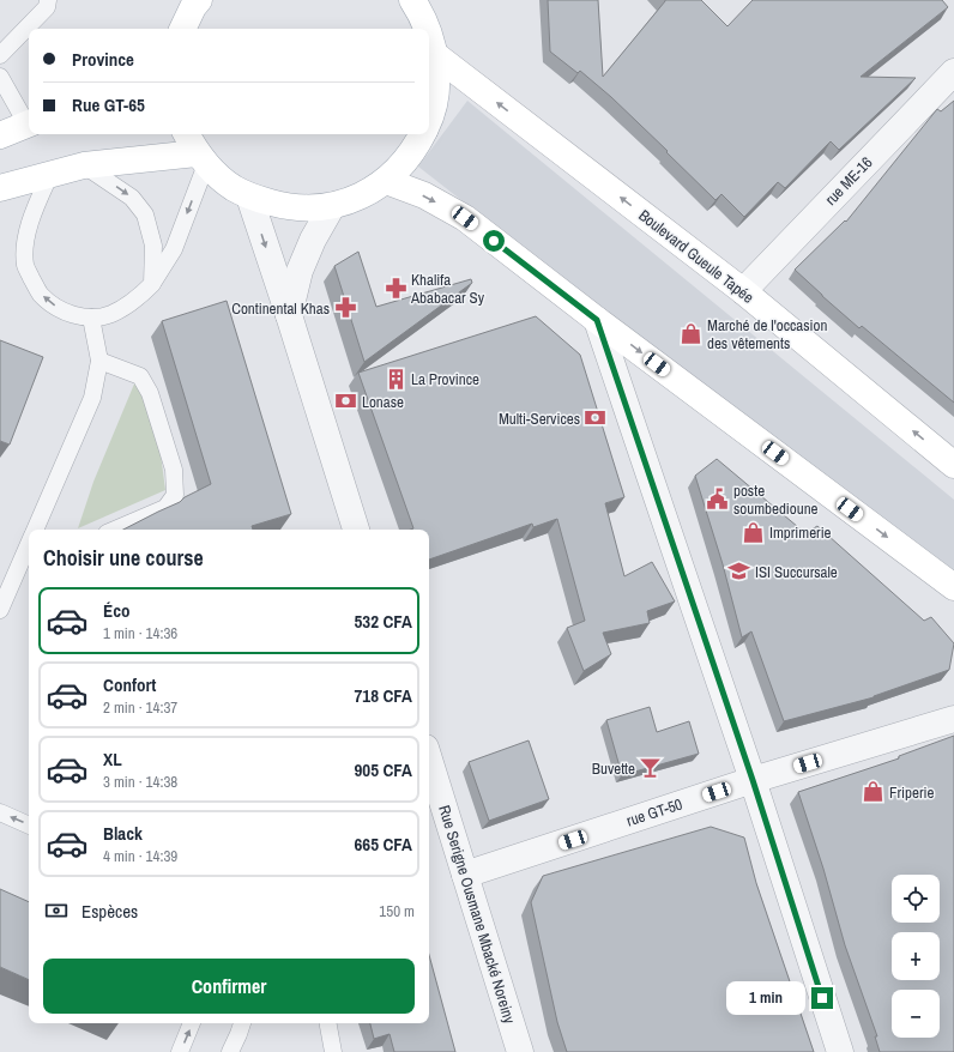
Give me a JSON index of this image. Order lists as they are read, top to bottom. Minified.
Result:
{"streets":{"street":["rue ME-16","Boulevard Gueule Tapée","rue GT-50","Rue Serigne Ousmane Mbacké Noreiny"]},"crossings":[["rue ME-16","Boulevard Gueule Tapée"],["rue GT-50","Rue Serigne Ousmane Mbacké Noreiny"]],"places":{"pharmacy":["Khalifa Ababacar Sy","Continental Khas"],"shop":["Marché de l'occasion des vêtements","Imprimerie","Friperie"],"building":["La Province"],"bank":["Lonase","Multi-Services"],"public building":["poste soumbedioune"],"school or university":["ISI Succursale"],"bar":["Buvette"]},"page":{"banner":["Province","Rue GT-65"],"heading":"Choisir une course","list":[{"name":"Éco","note":"1 min · 14:36","value":"532 CFA"},{"name":"Confort","note":"2 min · 14:37","value":"718 CFA"},{"name":"XL","note":"3 min · 14:38","value":"905 CFA"},{"name":"Black","note":"4 min · 14:39","value":"665 CFA"}],"map_buttons":["+","−"],"pay":["Espèces","150 m"],"buttons":"Confirmer","bubble":"1 min"}}
